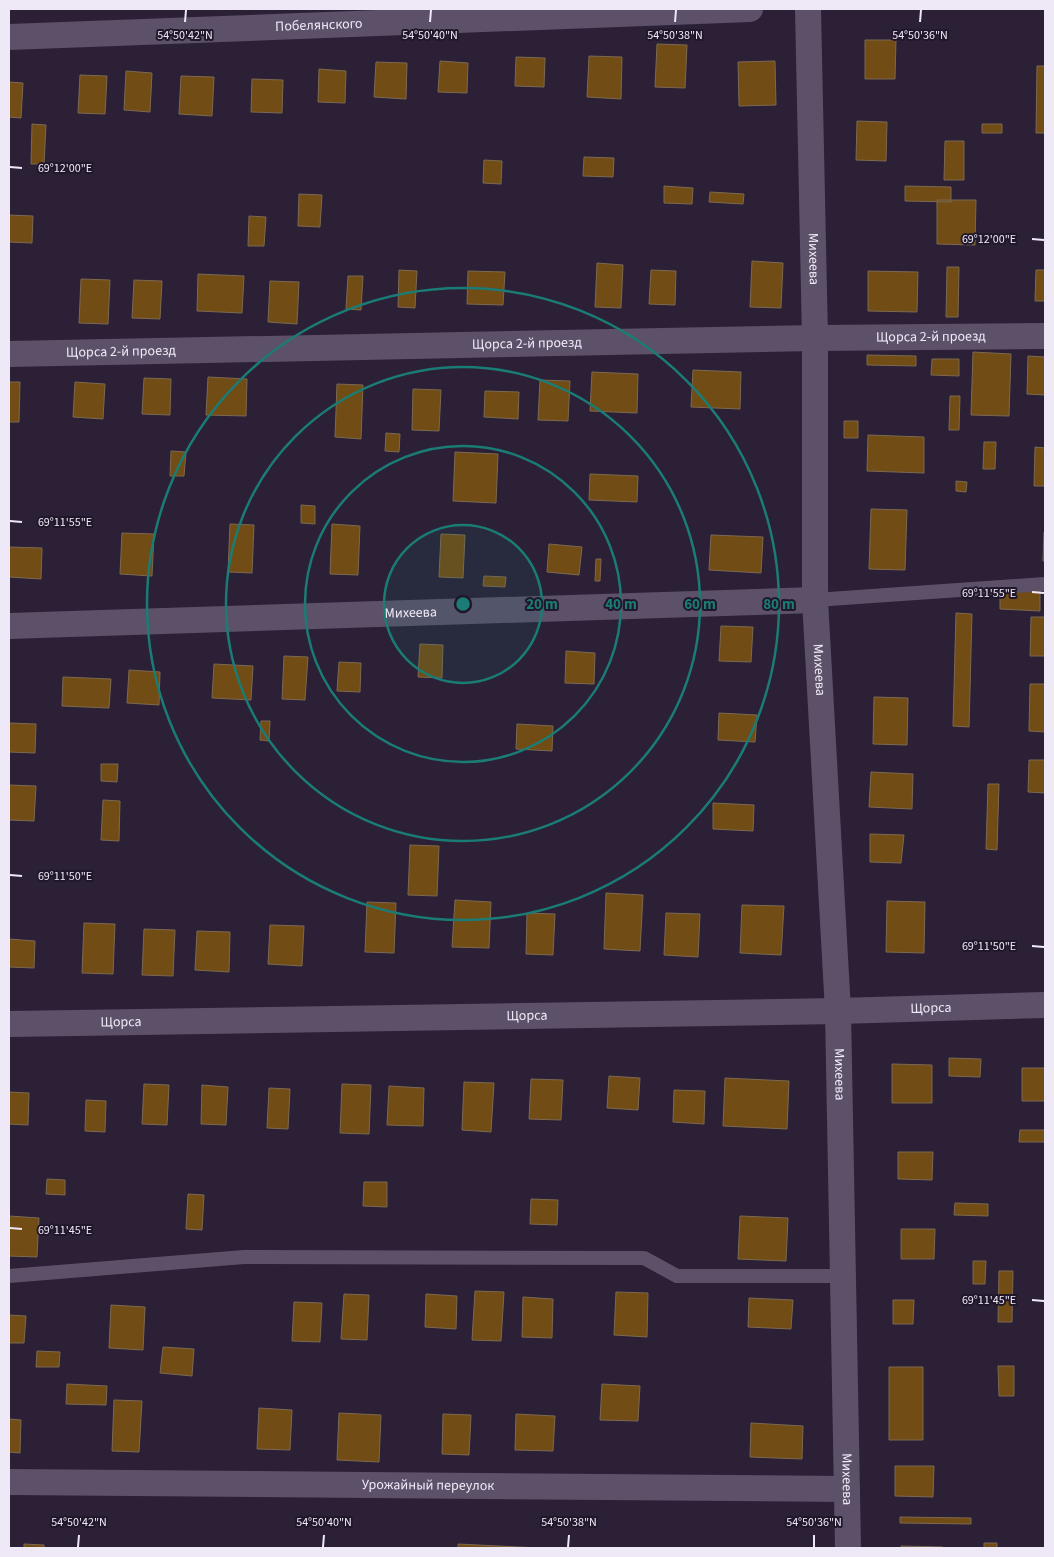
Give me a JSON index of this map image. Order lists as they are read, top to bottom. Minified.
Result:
{"streets":{"street":["Побелянского","Михеева","Щорса 2-й проезд","Щорса","Урожайный переулок"]},"crossings":[["Михеева","Щорса 2-й проезд"],["Михеева","Щорса"],["Михеева","Урожайный переулок"]],"coordinates":["54°50'42\"N","54°50'40\"N","54°50'38\"N","54°50'36\"N","69°12'00\"E","69°11'55\"E","69°11'50\"E","69°11'45\"E"],"rings":["20 m","40 m","60 m","80 m"]}
